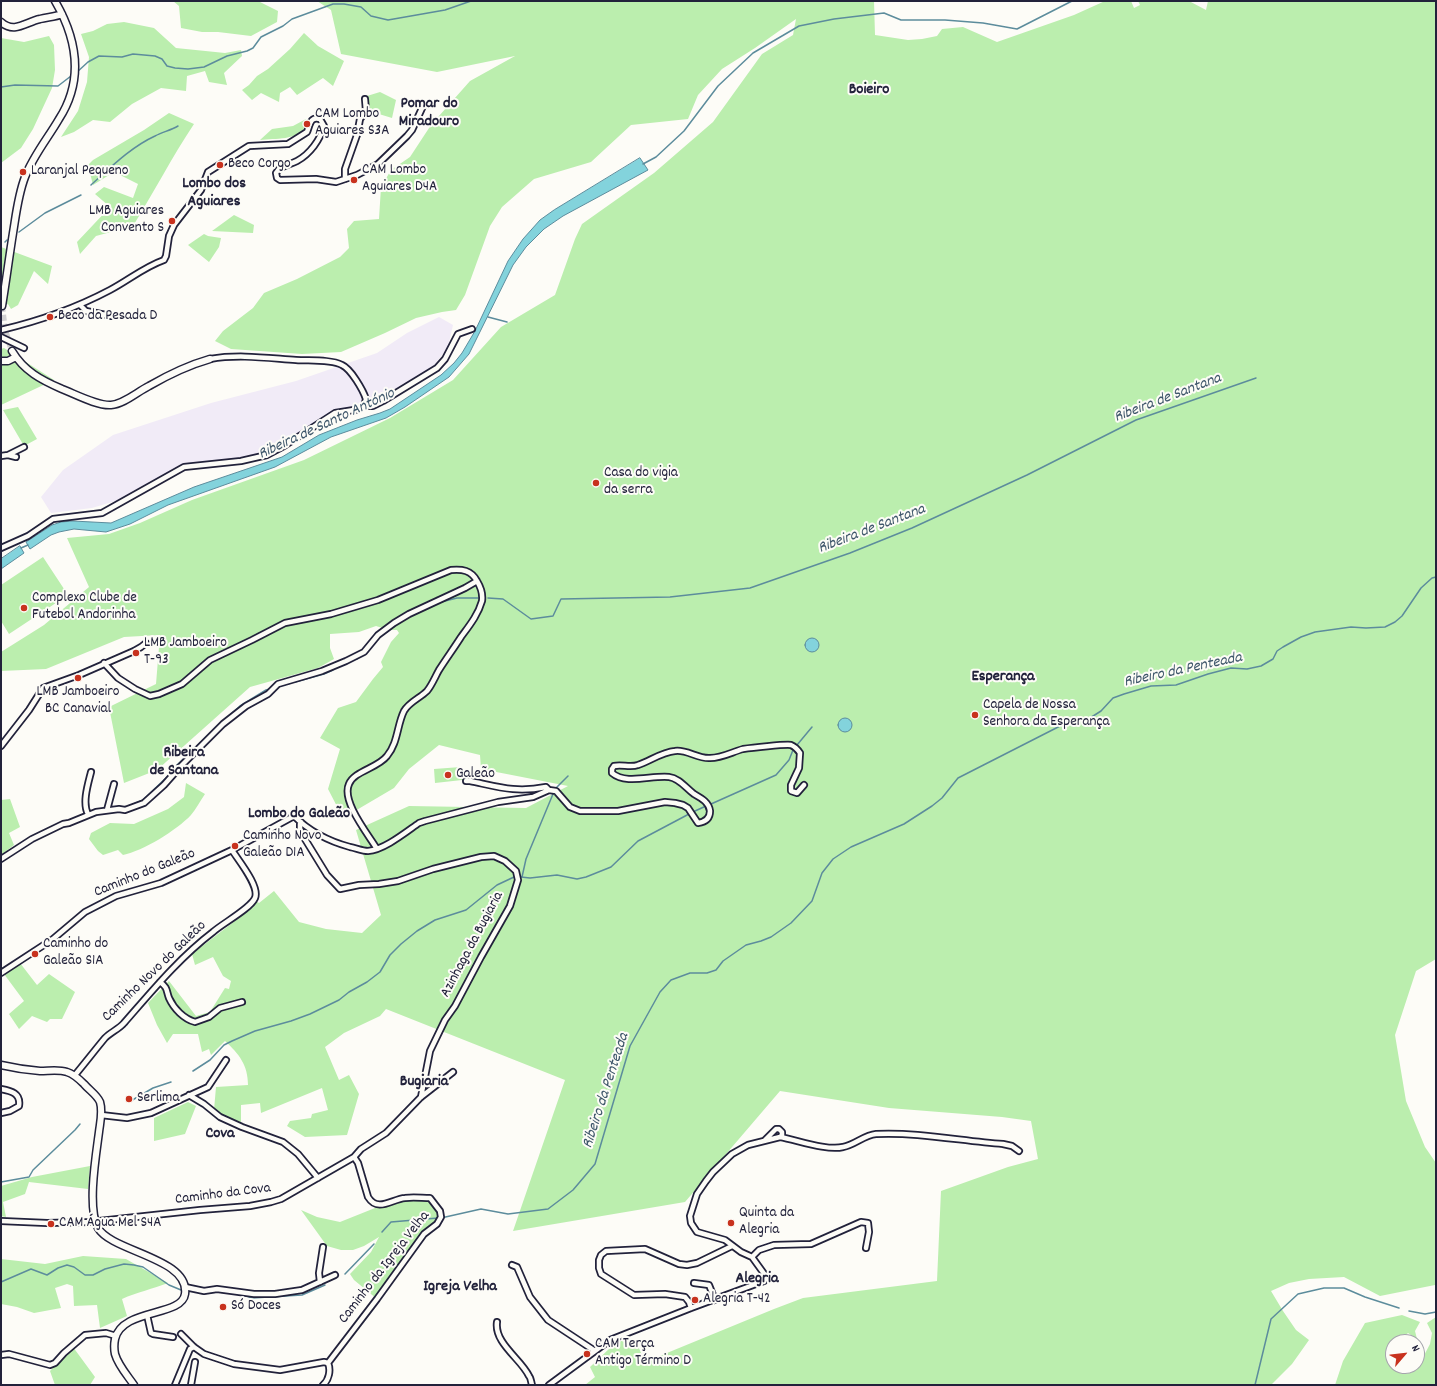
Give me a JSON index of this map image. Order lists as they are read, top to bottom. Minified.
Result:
{"streets":{"street":["Caminho do Galeão","Azinhaga da Bugiaria","Caminho Novo do Galeão","Caminho da Cova","Caminho da Igreja Velha"]},"crossings":[["Caminho do Galeão","Azinhaga da Bugiaria"],["Caminho do Galeão","Caminho Novo do Galeão"],["Azinhaga da Bugiaria","Caminho da Cova"],["Caminho da Cova","Caminho da Igreja Velha"]],"districts":["Boieiro","Pomar do Miradouro","Lombo dos Aguiares","Esperança","Ribeira de Santana","Lombo do Galeão","Bugiaria","Cova","Alegria","Igreja Velha"],"water":["Ribeira de Santana","Ribeira de Santo António","Ribeiro da Penteada"],"places":["CAM Lombo Aguiares S3A","Beco Corgo","Laranjal Pequeno","CAM Lombo Aguiares D4A","LMB Aguiares Convento S","Beco da Pesada D","Casa do vigia da serra","Complexo Clube de Futebol Andorinha","LMB Jamboeiro T-93","LMB Jamboeiro BC Canavial","Capela de Nossa Senhora da Esperança","Galeão","Caminho Novo Galeão D1A","Caminho do Galeão S1A","Serlima","Quinta da Alegria","CAM Água Mel S4A","Alegria T-42","Só Doces","CAM Terça Antigo Término D"],"north":"top right"}
